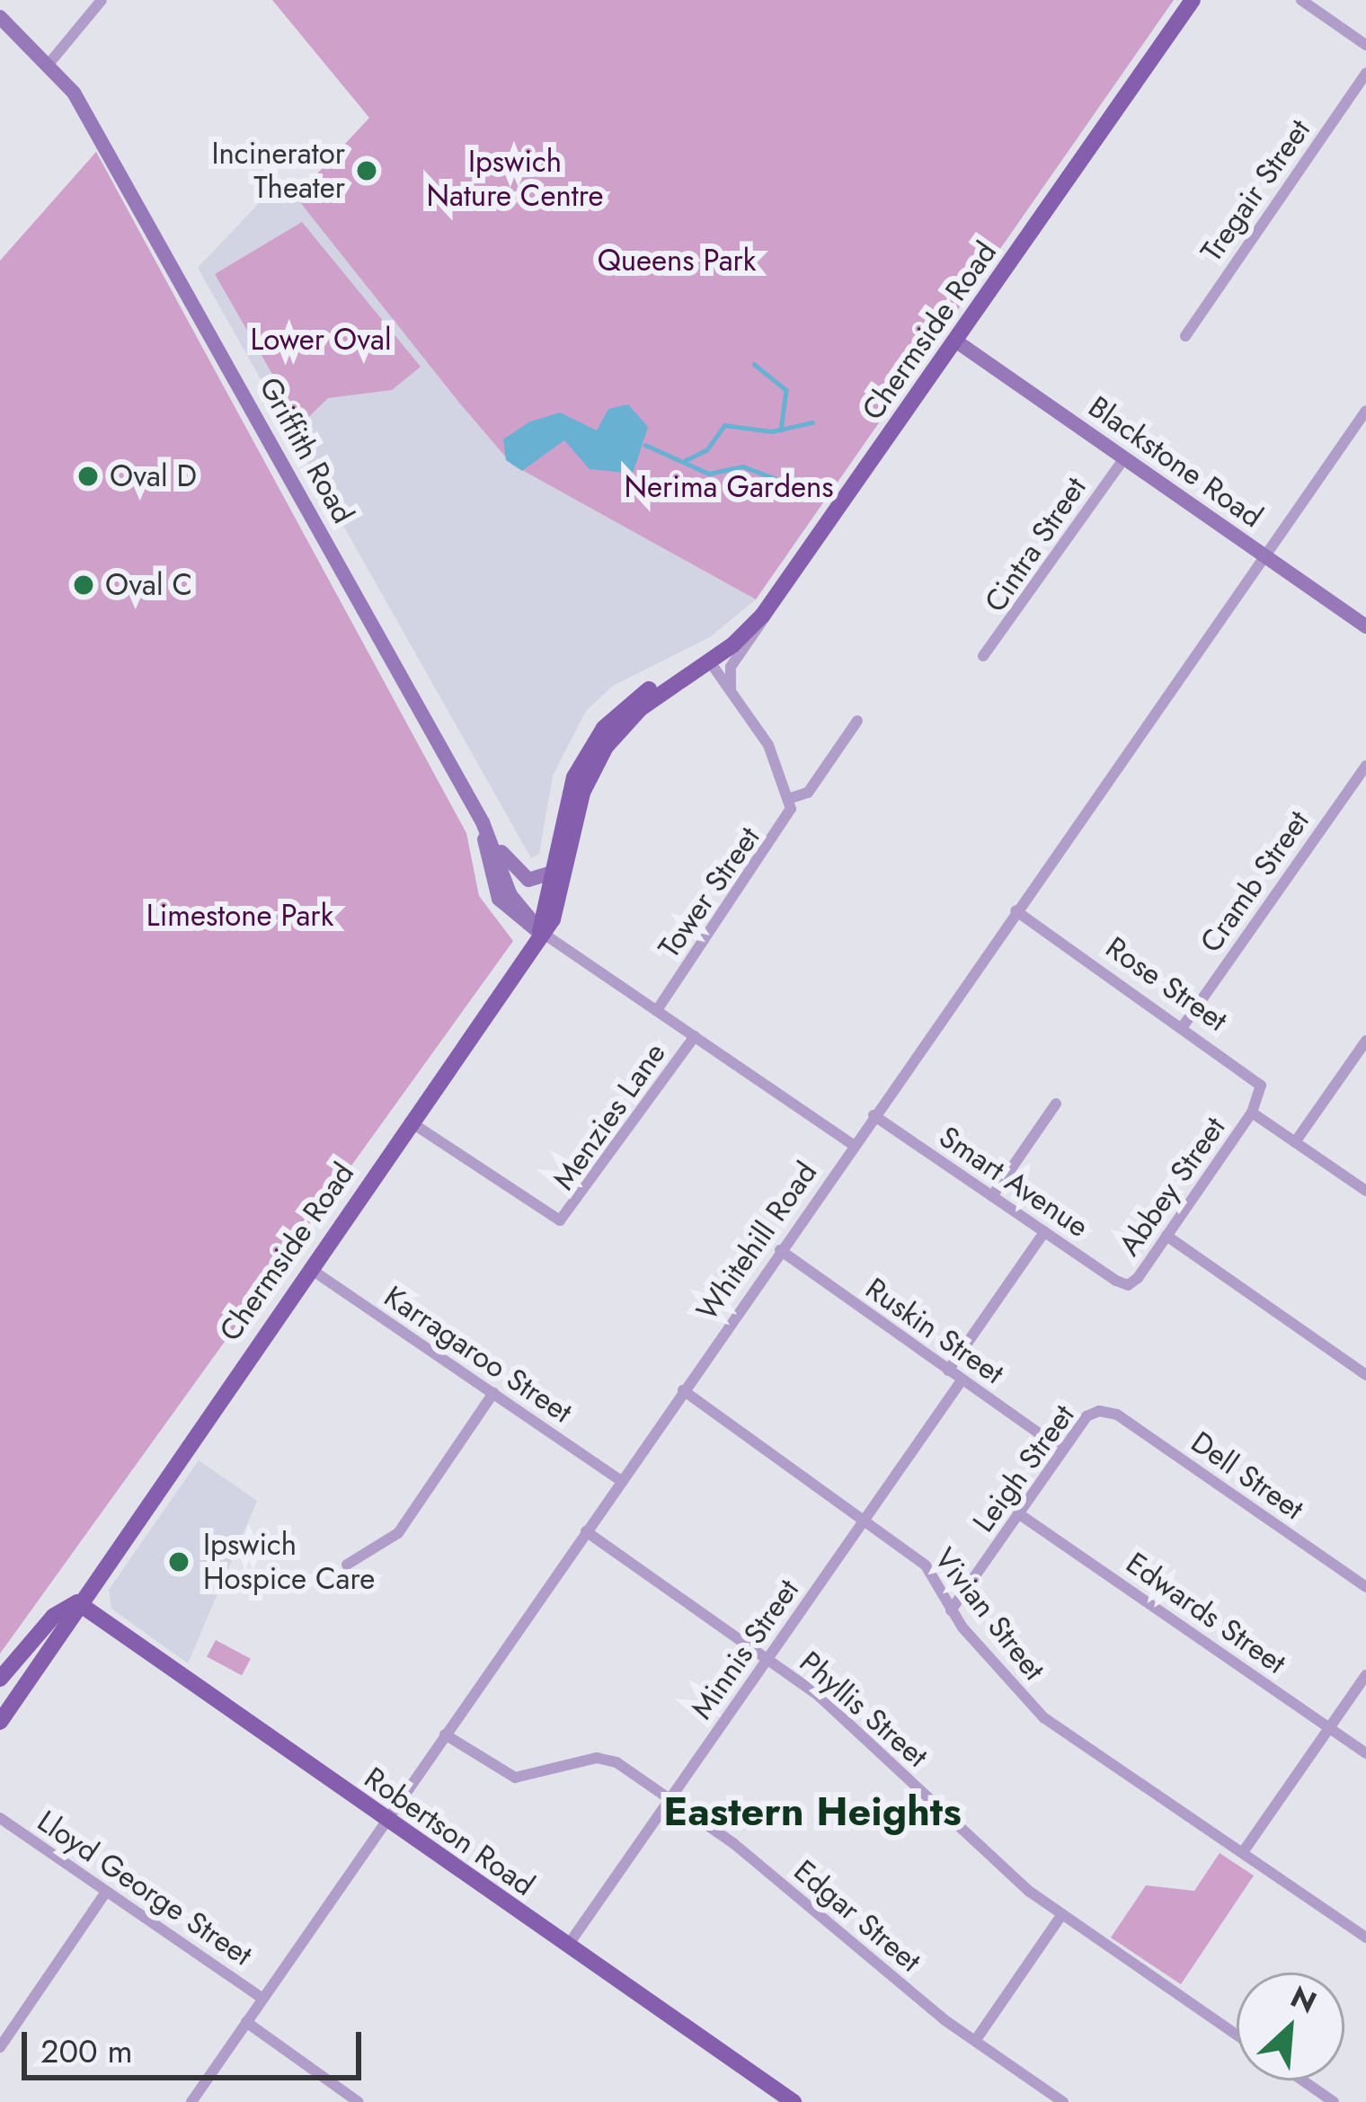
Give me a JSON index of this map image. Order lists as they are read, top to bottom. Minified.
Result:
{"streets":{"main road":["Chermside Road","Robertson Road"],"street":["Tregair Street","Griffith Road","Blackstone Road","Cintra Street","Cramb Street","Tower Street","Rose Street","Menzies Lane","Smart Avenue","Abbey Street","Whitehill Road","Ruskin Street","Karragaroo Street","Leigh Street","Dell Street","Edwards Street","Vivian Street","Minnis Street","Phyllis Street","Lloyd George Street","Edgar Street"]},"crossings":[["Chermside Road","Griffith Road"],["Chermside Road","Blackstone Road"],["Chermside Road","Menzies Lane"],["Chermside Road","Karragaroo Street"],["Chermside Road","Robertson Road"],["Griffith Road","Tower Street"],["Griffith Road","Menzies Lane"],["Griffith Road","Whitehill Road"],["Blackstone Road","Cintra Street"],["Blackstone Road","Whitehill Road"],["Cramb Street","Rose Street"],["Rose Street","Abbey Street"],["Rose Street","Whitehill Road"],["Smart Avenue","Abbey Street"],["Smart Avenue","Whitehill Road"],["Whitehill Road","Ruskin Street"],["Whitehill Road","Karragaroo Street"],["Whitehill Road","Vivian Street"],["Whitehill Road","Phyllis Street"],["Whitehill Road","Robertson Road"],["Whitehill Road","Lloyd George Street"],["Whitehill Road","Edgar Street"],["Ruskin Street","Leigh Street"],["Ruskin Street","Minnis Street"],["Leigh Street","Dell Street"],["Leigh Street","Edwards Street"],["Leigh Street","Vivian Street"],["Vivian Street","Minnis Street"],["Minnis Street","Phyllis Street"],["Minnis Street","Robertson Road"],["Minnis Street","Edgar Street"]],"districts":["Eastern Heights"],"parks":["Ipswich Nature Centre","Queens Park","Lower Oval","Nerima Gardens","Limestone Park"],"places":["Incinerator Theater","Oval D","Oval C","Ipswich Hospice Care"],"scale_bar":"200 m","north":"top right"}
